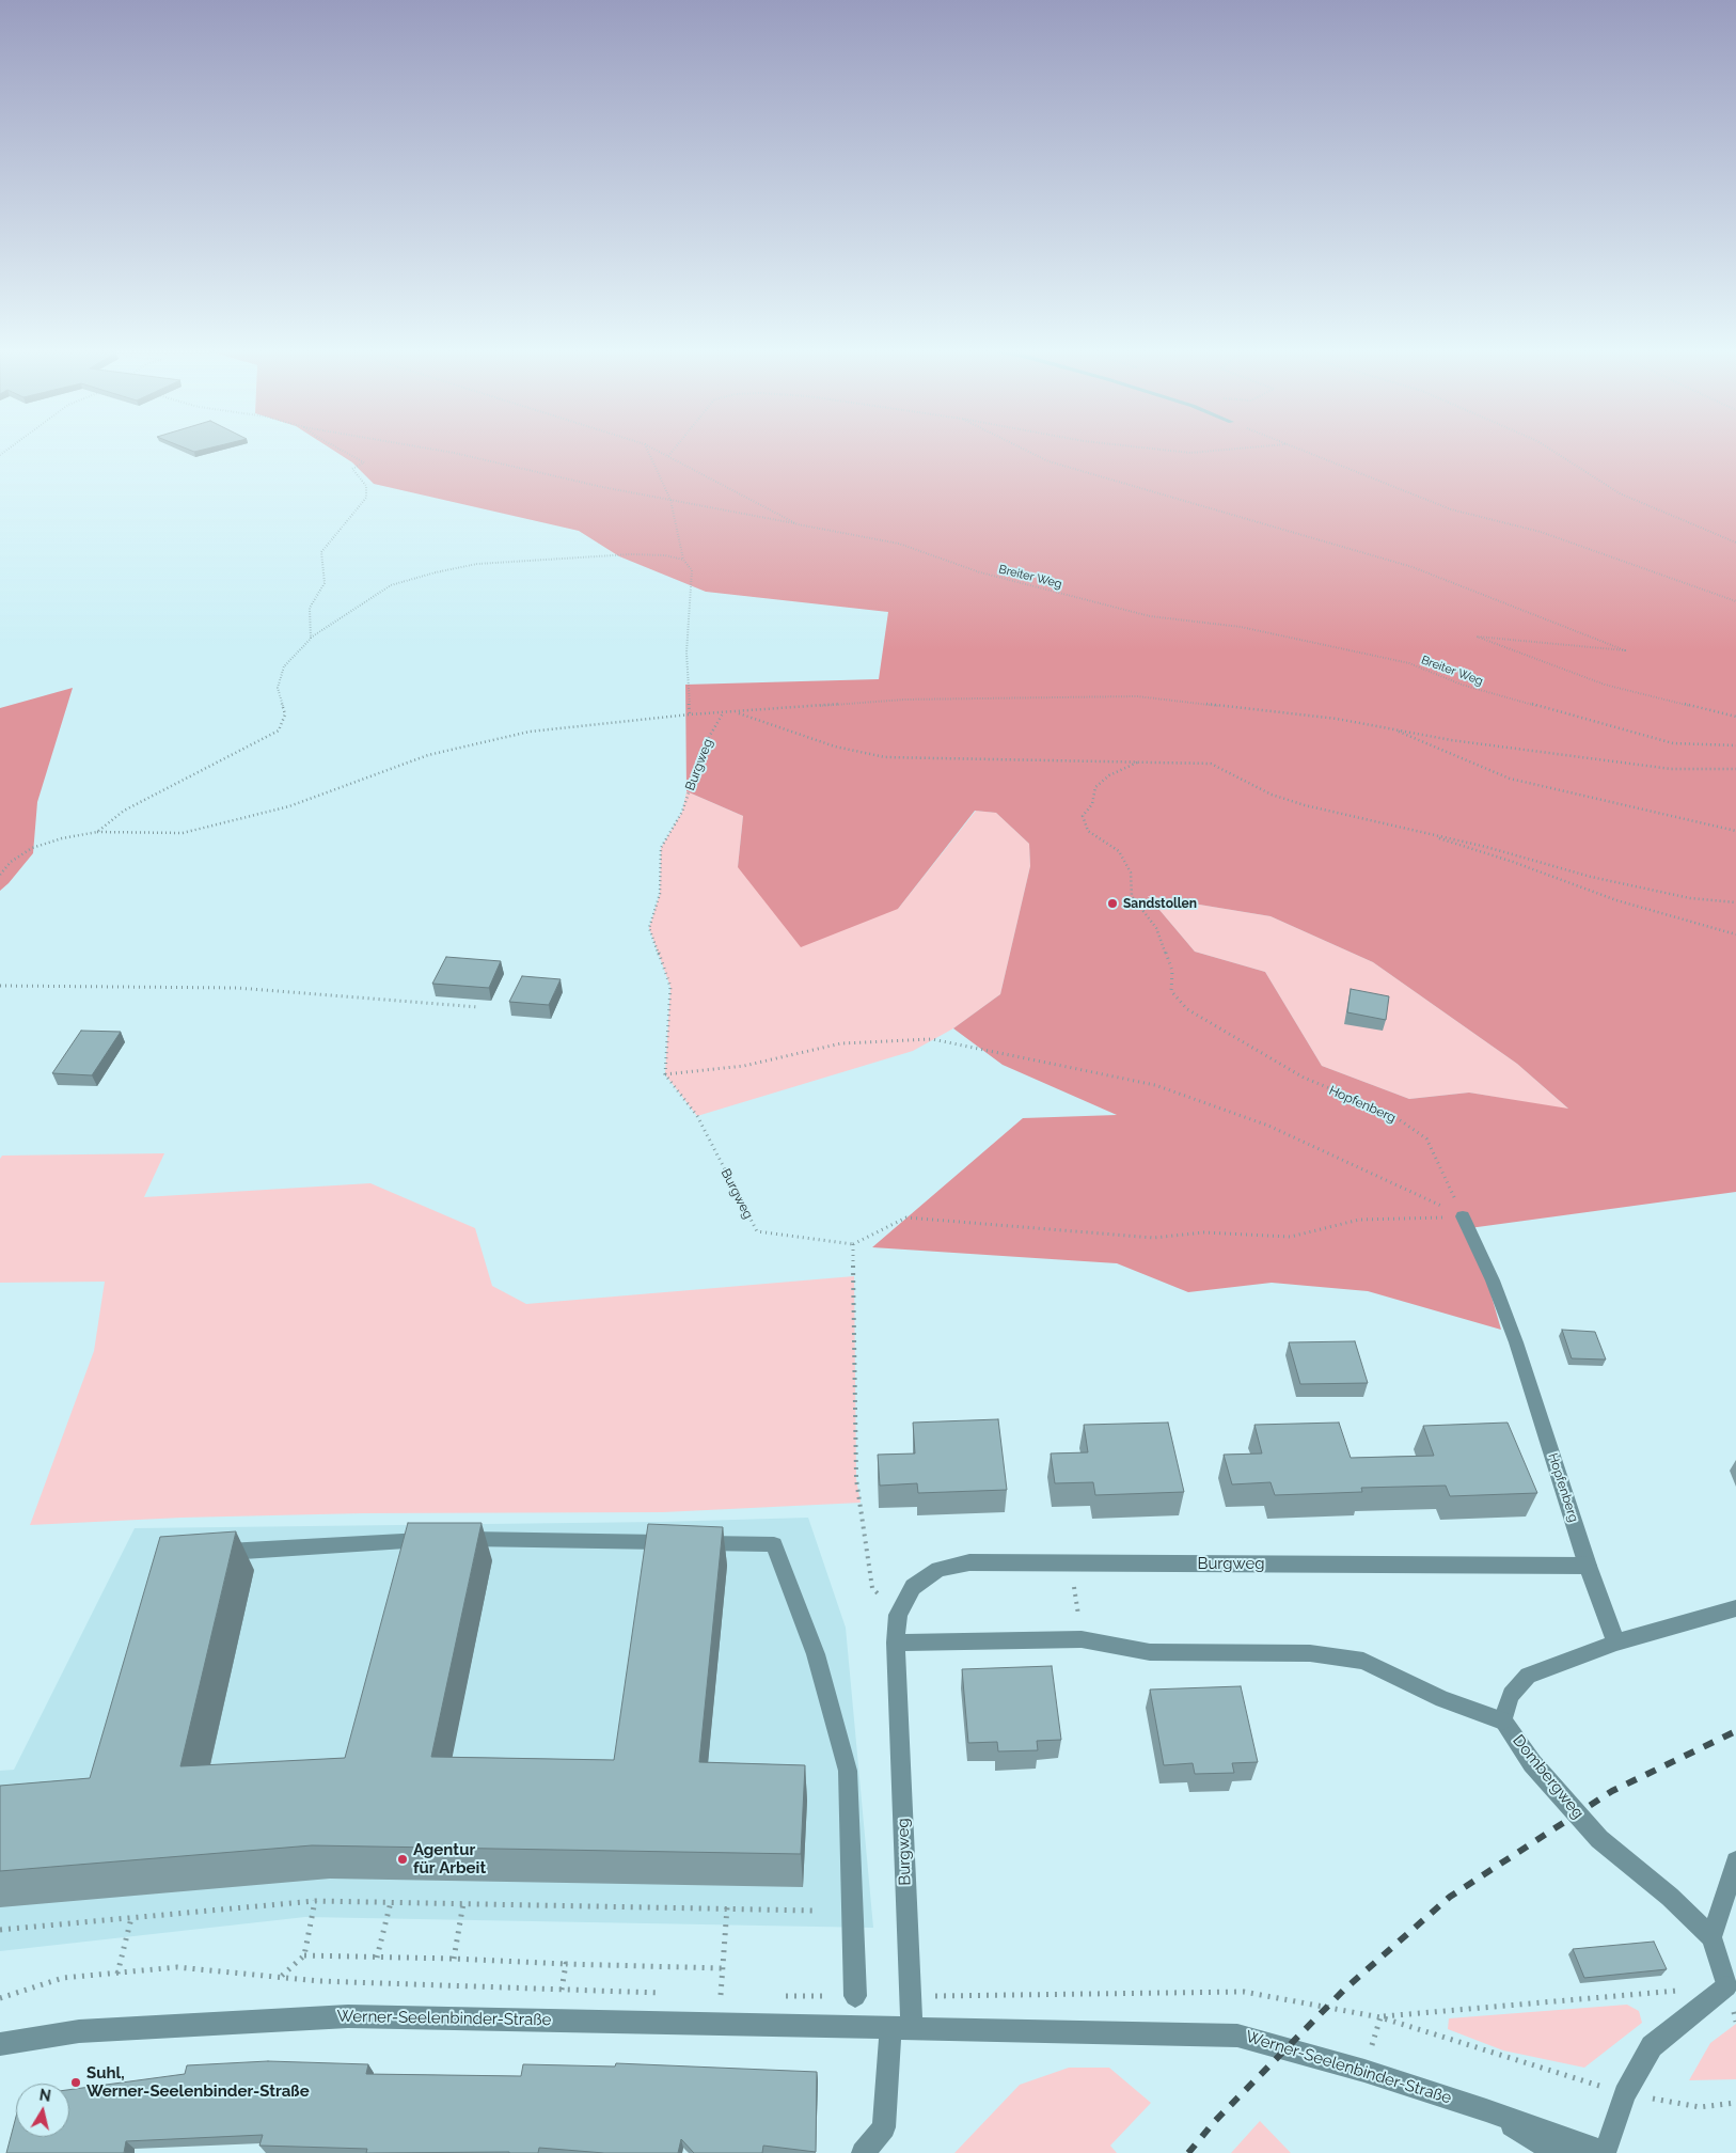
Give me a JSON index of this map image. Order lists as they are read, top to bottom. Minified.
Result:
{"streets":{"street":["Burgweg","Hopfenberg","Dombergweg","Werner-Seelenbinder-Straße"],"path":["Breiter Weg"]},"crossings":[["Burgweg","Hopfenberg"],["Burgweg","Werner-Seelenbinder-Straße"]],"places":["Sandstollen","Agentur für Arbeit","Suhl, Werner-Seelenbinder-Straße"],"north":"top"}
